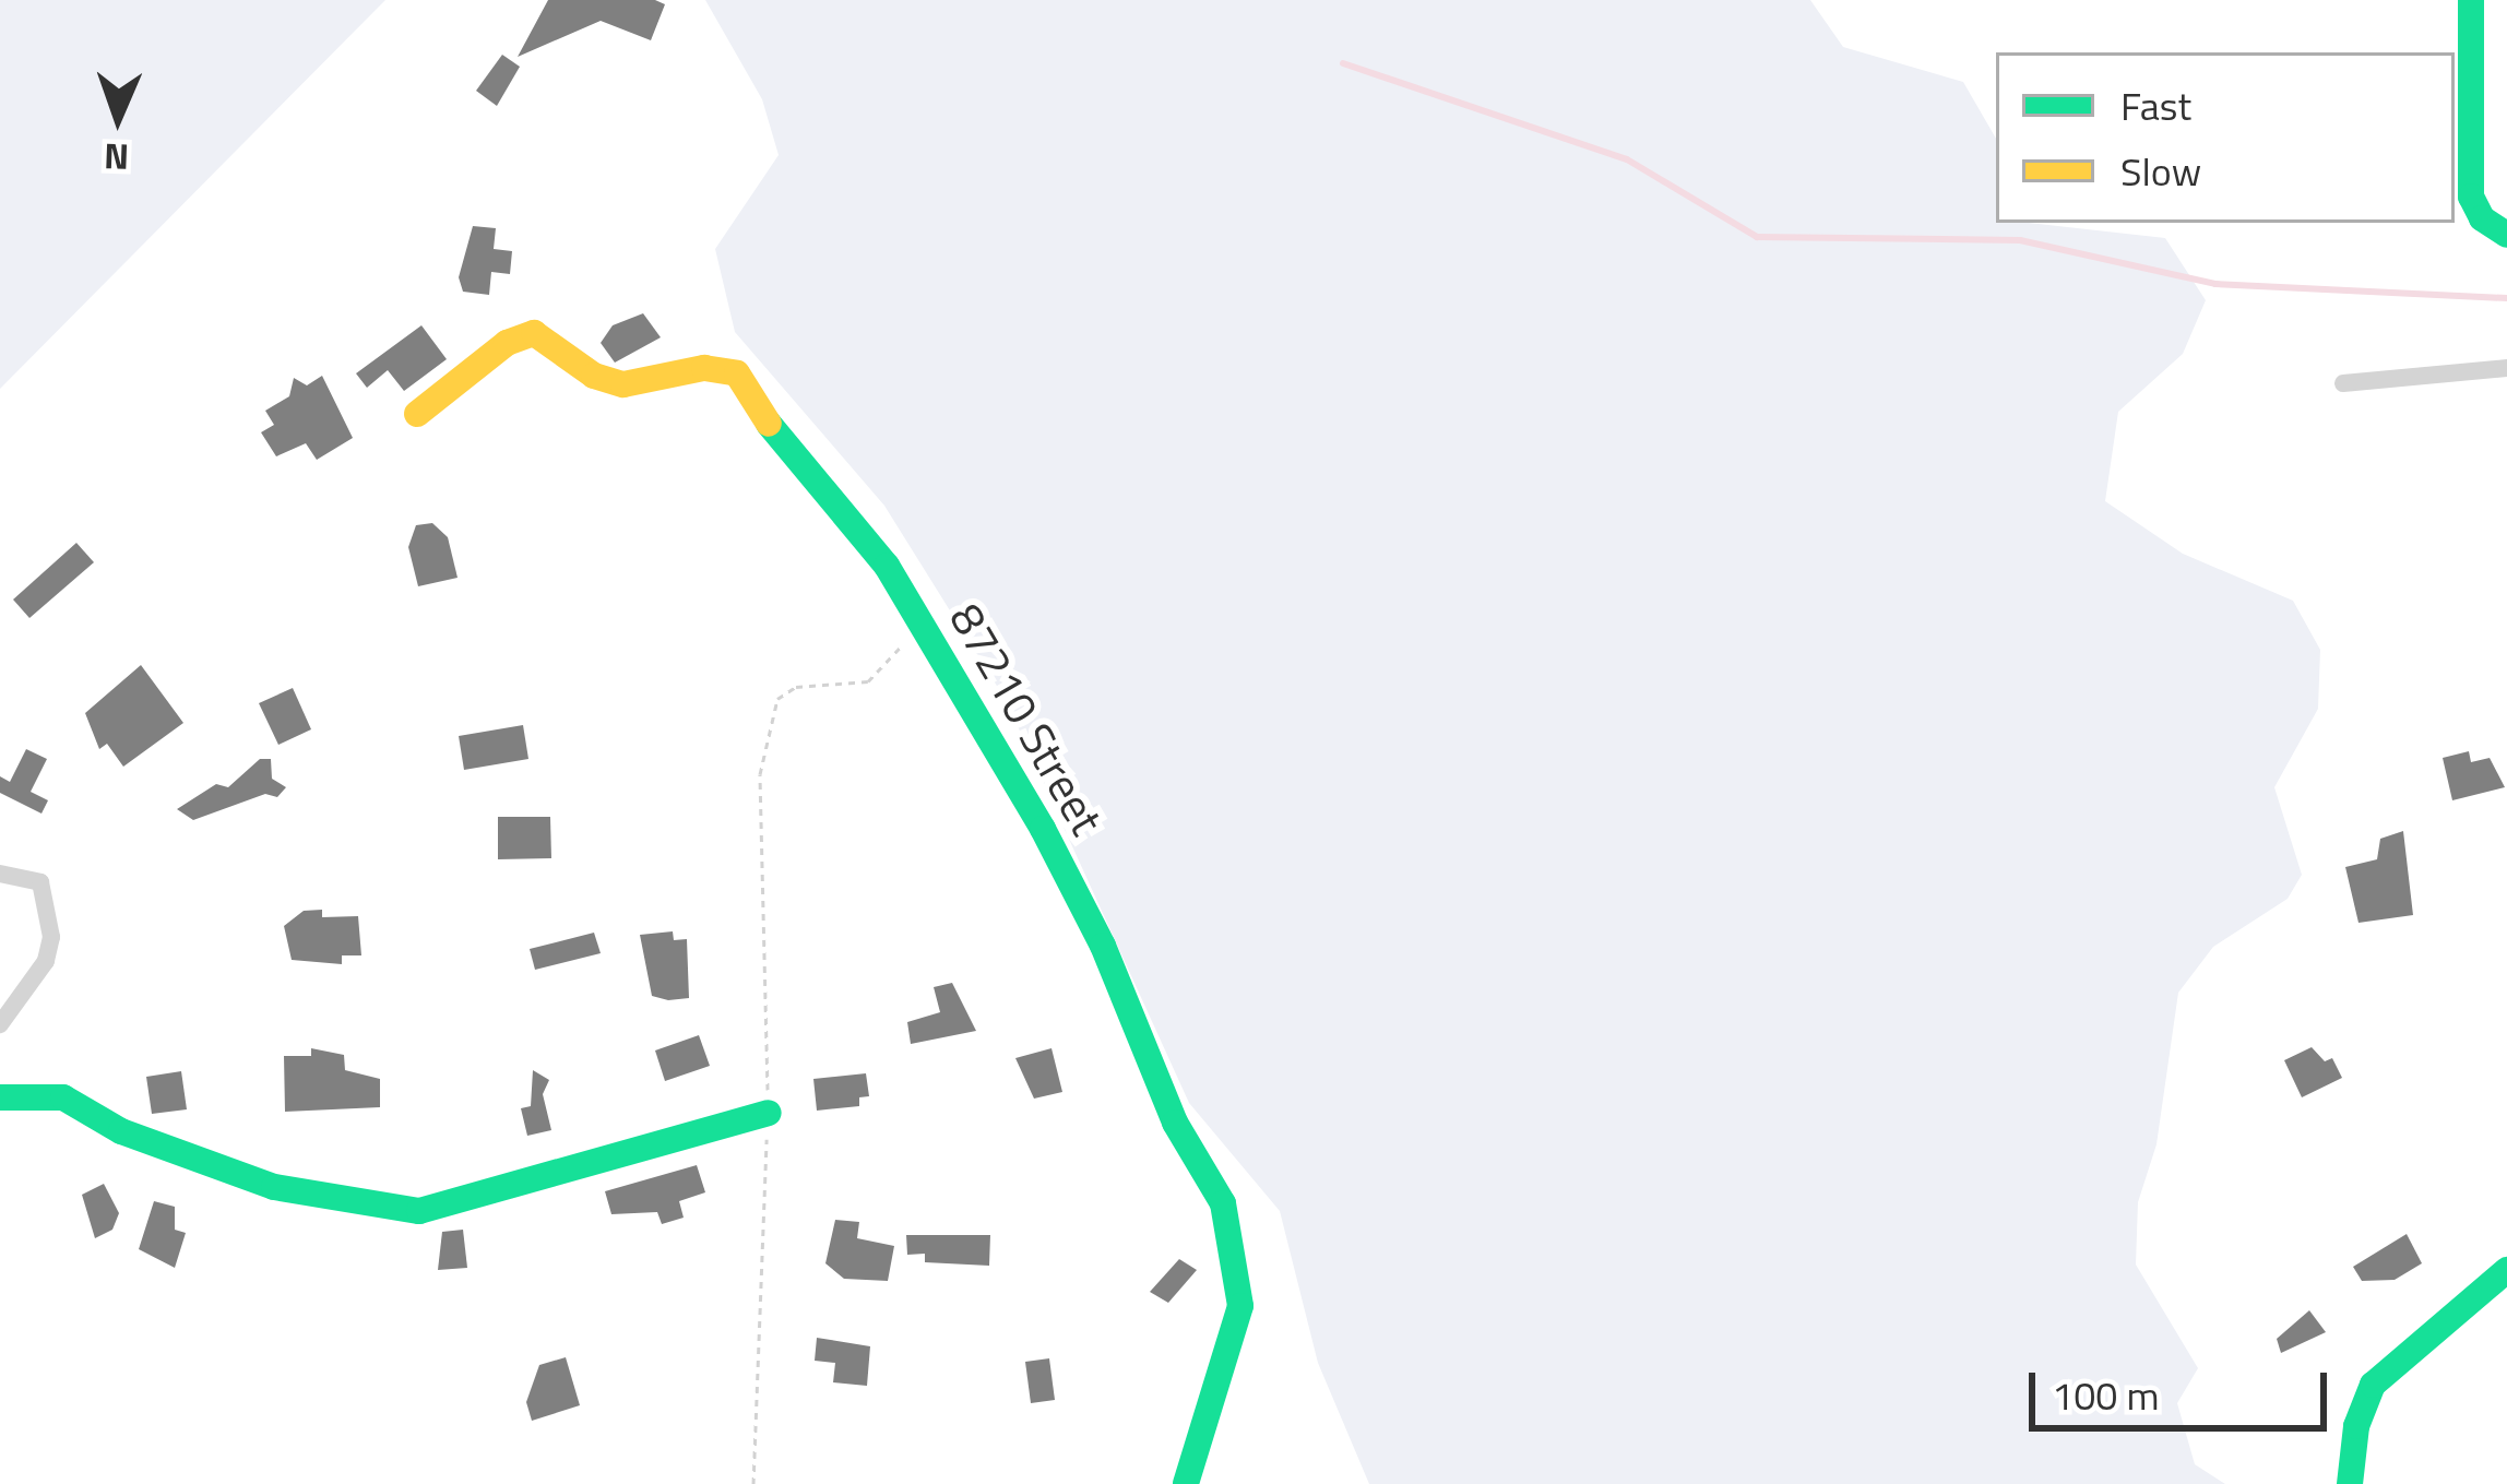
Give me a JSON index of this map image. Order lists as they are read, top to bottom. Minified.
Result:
{"streets":{"street":["87210 Street"]},"legend":["Fast","Slow"],"scale_bar":"100 m","north":"bottom"}
